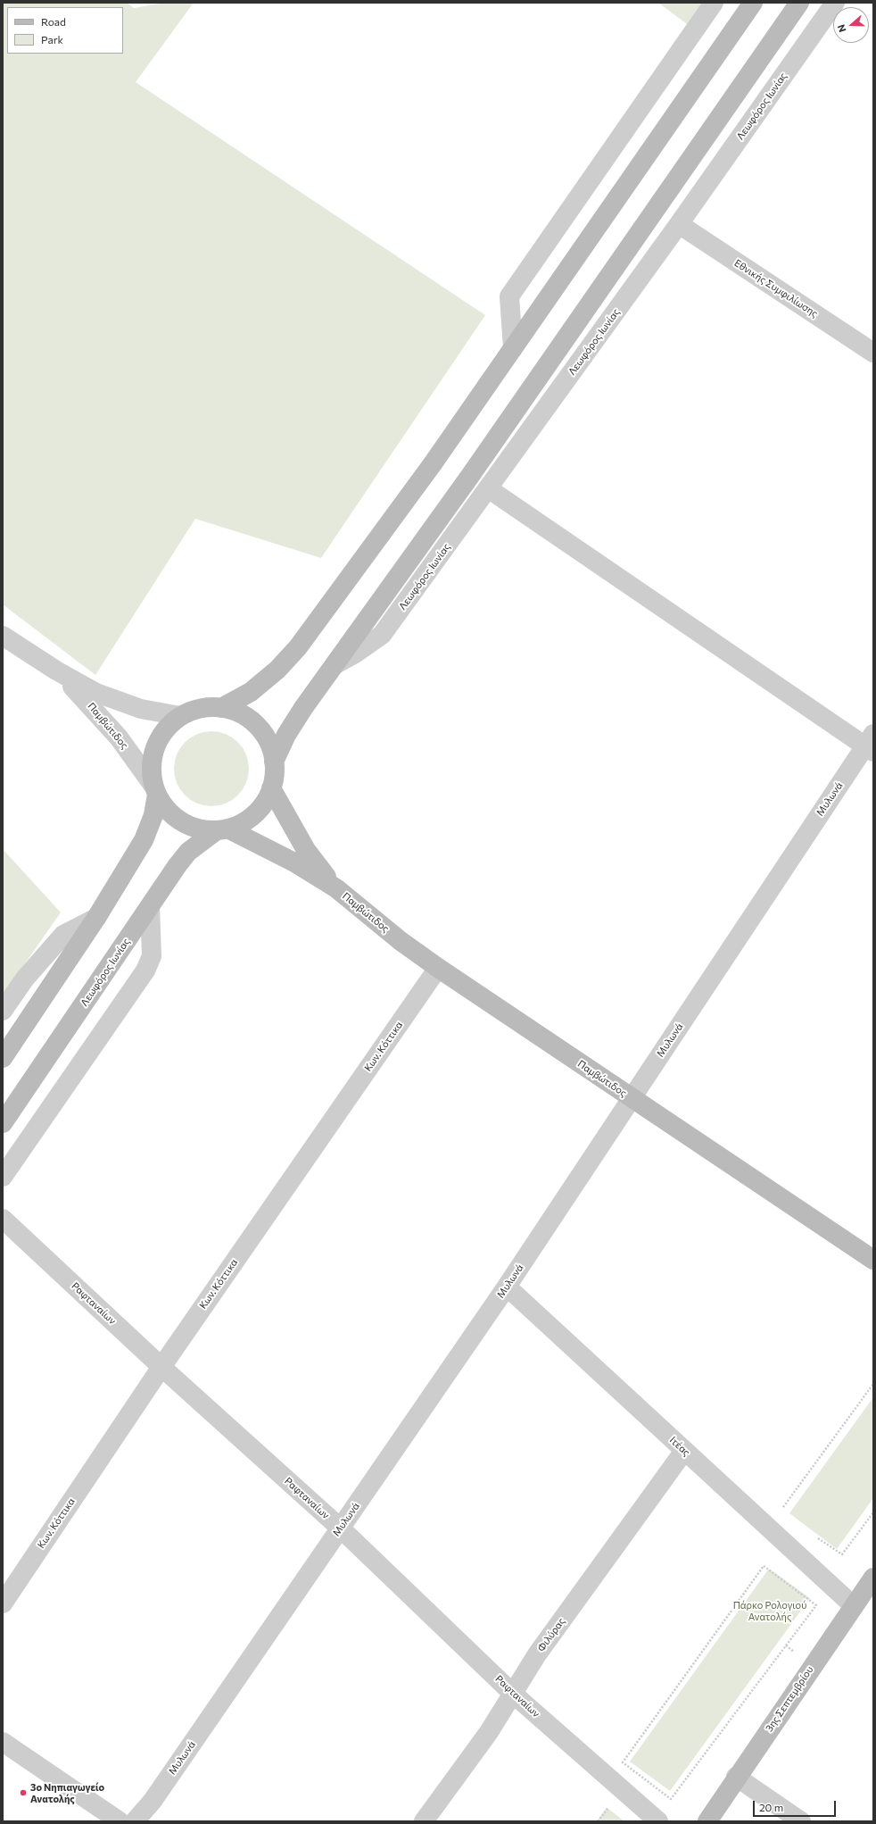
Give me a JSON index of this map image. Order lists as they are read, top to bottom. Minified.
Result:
{"streets":{"street":["Λεωφόρος Ιωνίας","Εθνικής Συμφιλίωσης","Παμβώτιδος","Μυλωνά","Κων. Κόττικα","Ραφταναίων","Ιτέας","Φιλύρας","3ης Σεπτεμβρίου"]},"crossings":[["Λεωφόρος Ιωνίας","Εθνικής Συμφιλίωσης"],["Λεωφόρος Ιωνίας","Παμβώτιδος"],["Παμβώτιδος","Μυλωνά"],["Παμβώτιδος","Κων. Κόττικα"],["Μυλωνά","Ραφταναίων"],["Μυλωνά","Ιτέας"],["Κων. Κόττικα","Ραφταναίων"],["Ραφταναίων","Φιλύρας"],["Ιτέας","Φιλύρας"],["Ιτέας","3ης Σεπτεμβρίου"]],"parks":["Πάρκο Ρολογιού Ανατολής"],"places":["3ο Νηπιαγωγείο Ανατολής"],"legend":["Road","Park"],"scale_bar":"20 m","north":"left"}
